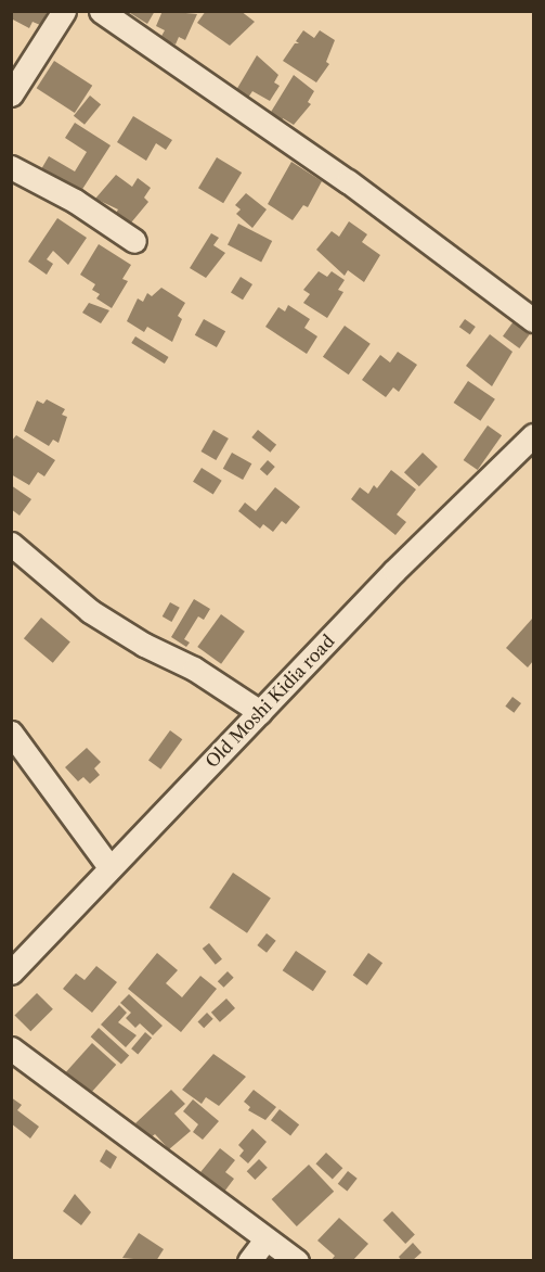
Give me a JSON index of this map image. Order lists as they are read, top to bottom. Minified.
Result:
{"streets":{"street":["Old Moshi Kidia road"]}}
